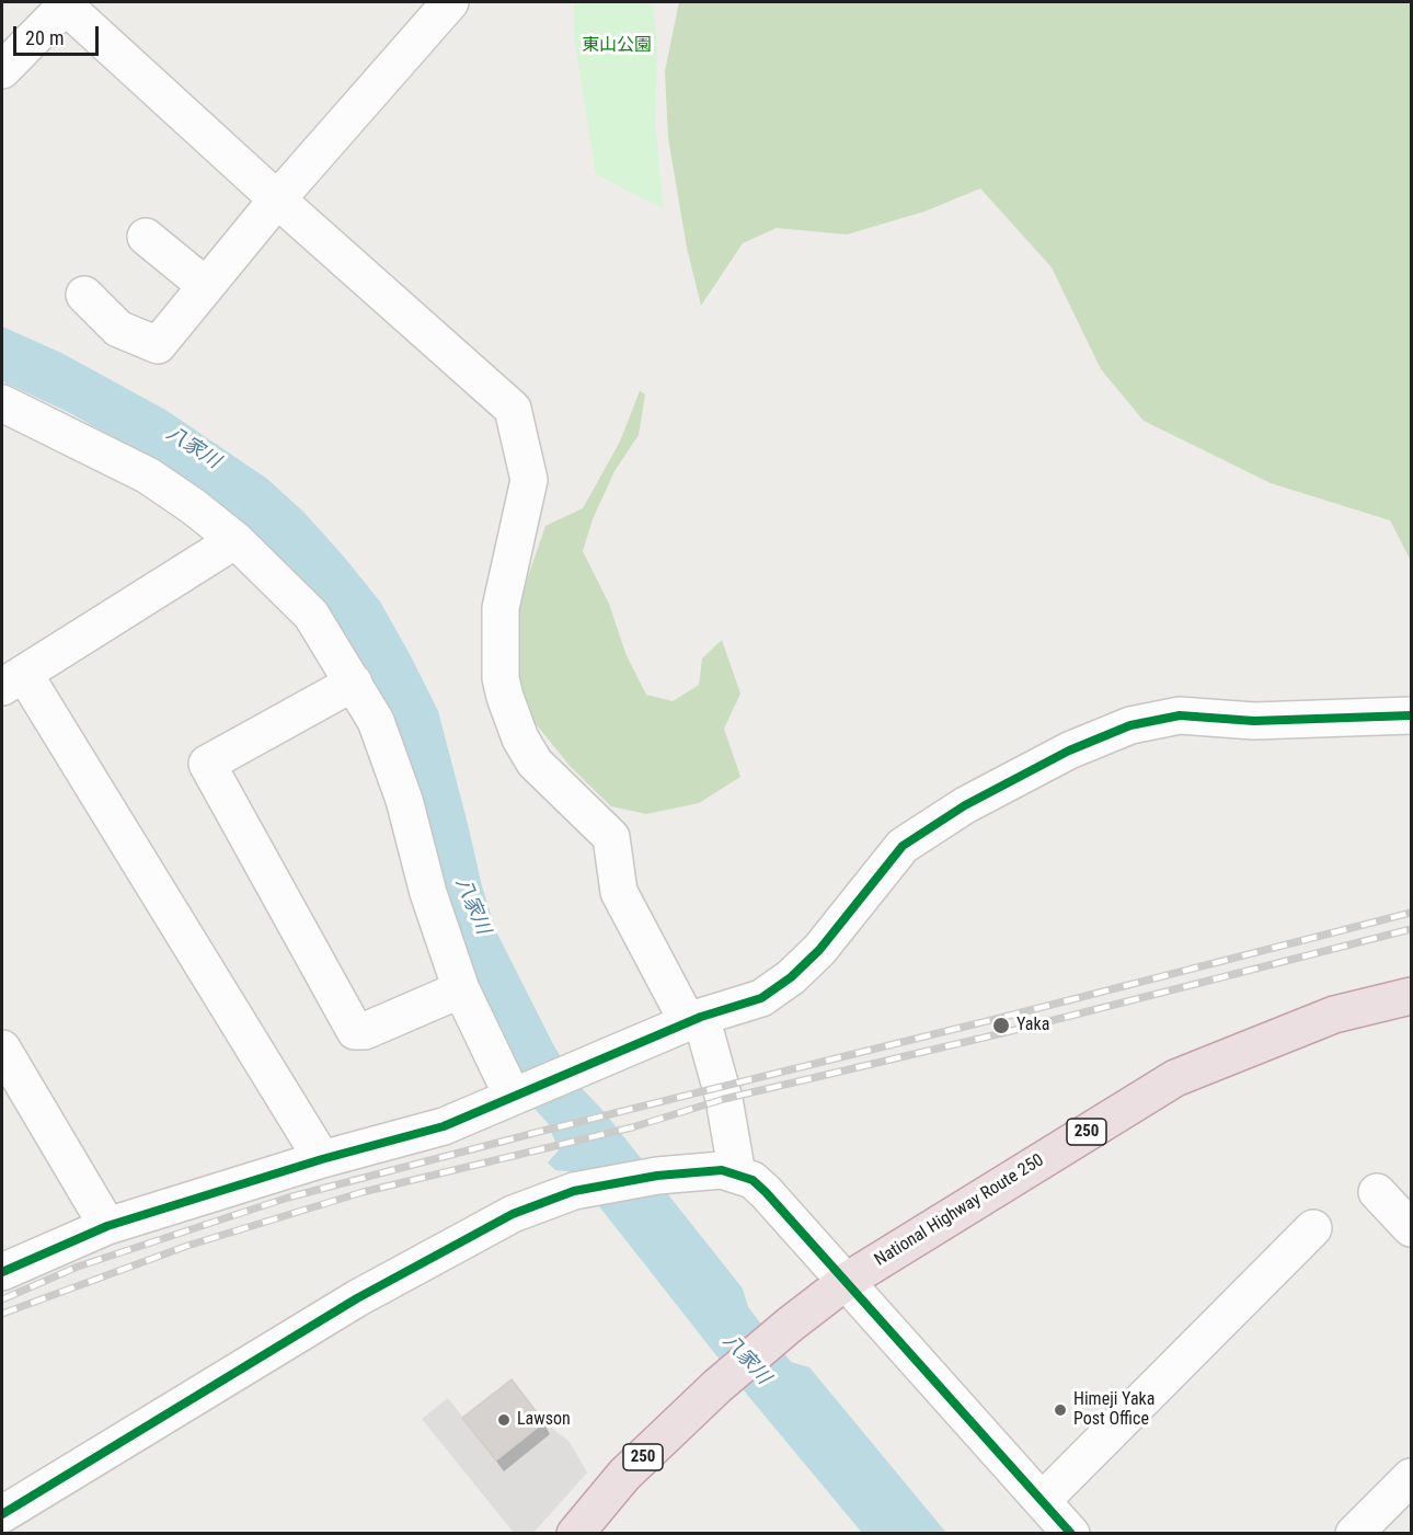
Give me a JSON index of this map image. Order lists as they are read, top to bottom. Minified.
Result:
{"streets":{"highway":["250","National Highway Route 250"]},"water":["八家川"],"parks":["東山公園"],"places":["Yaka","Himeji Yaka Post Office","Lawson"],"scale_bar":"20 m"}
